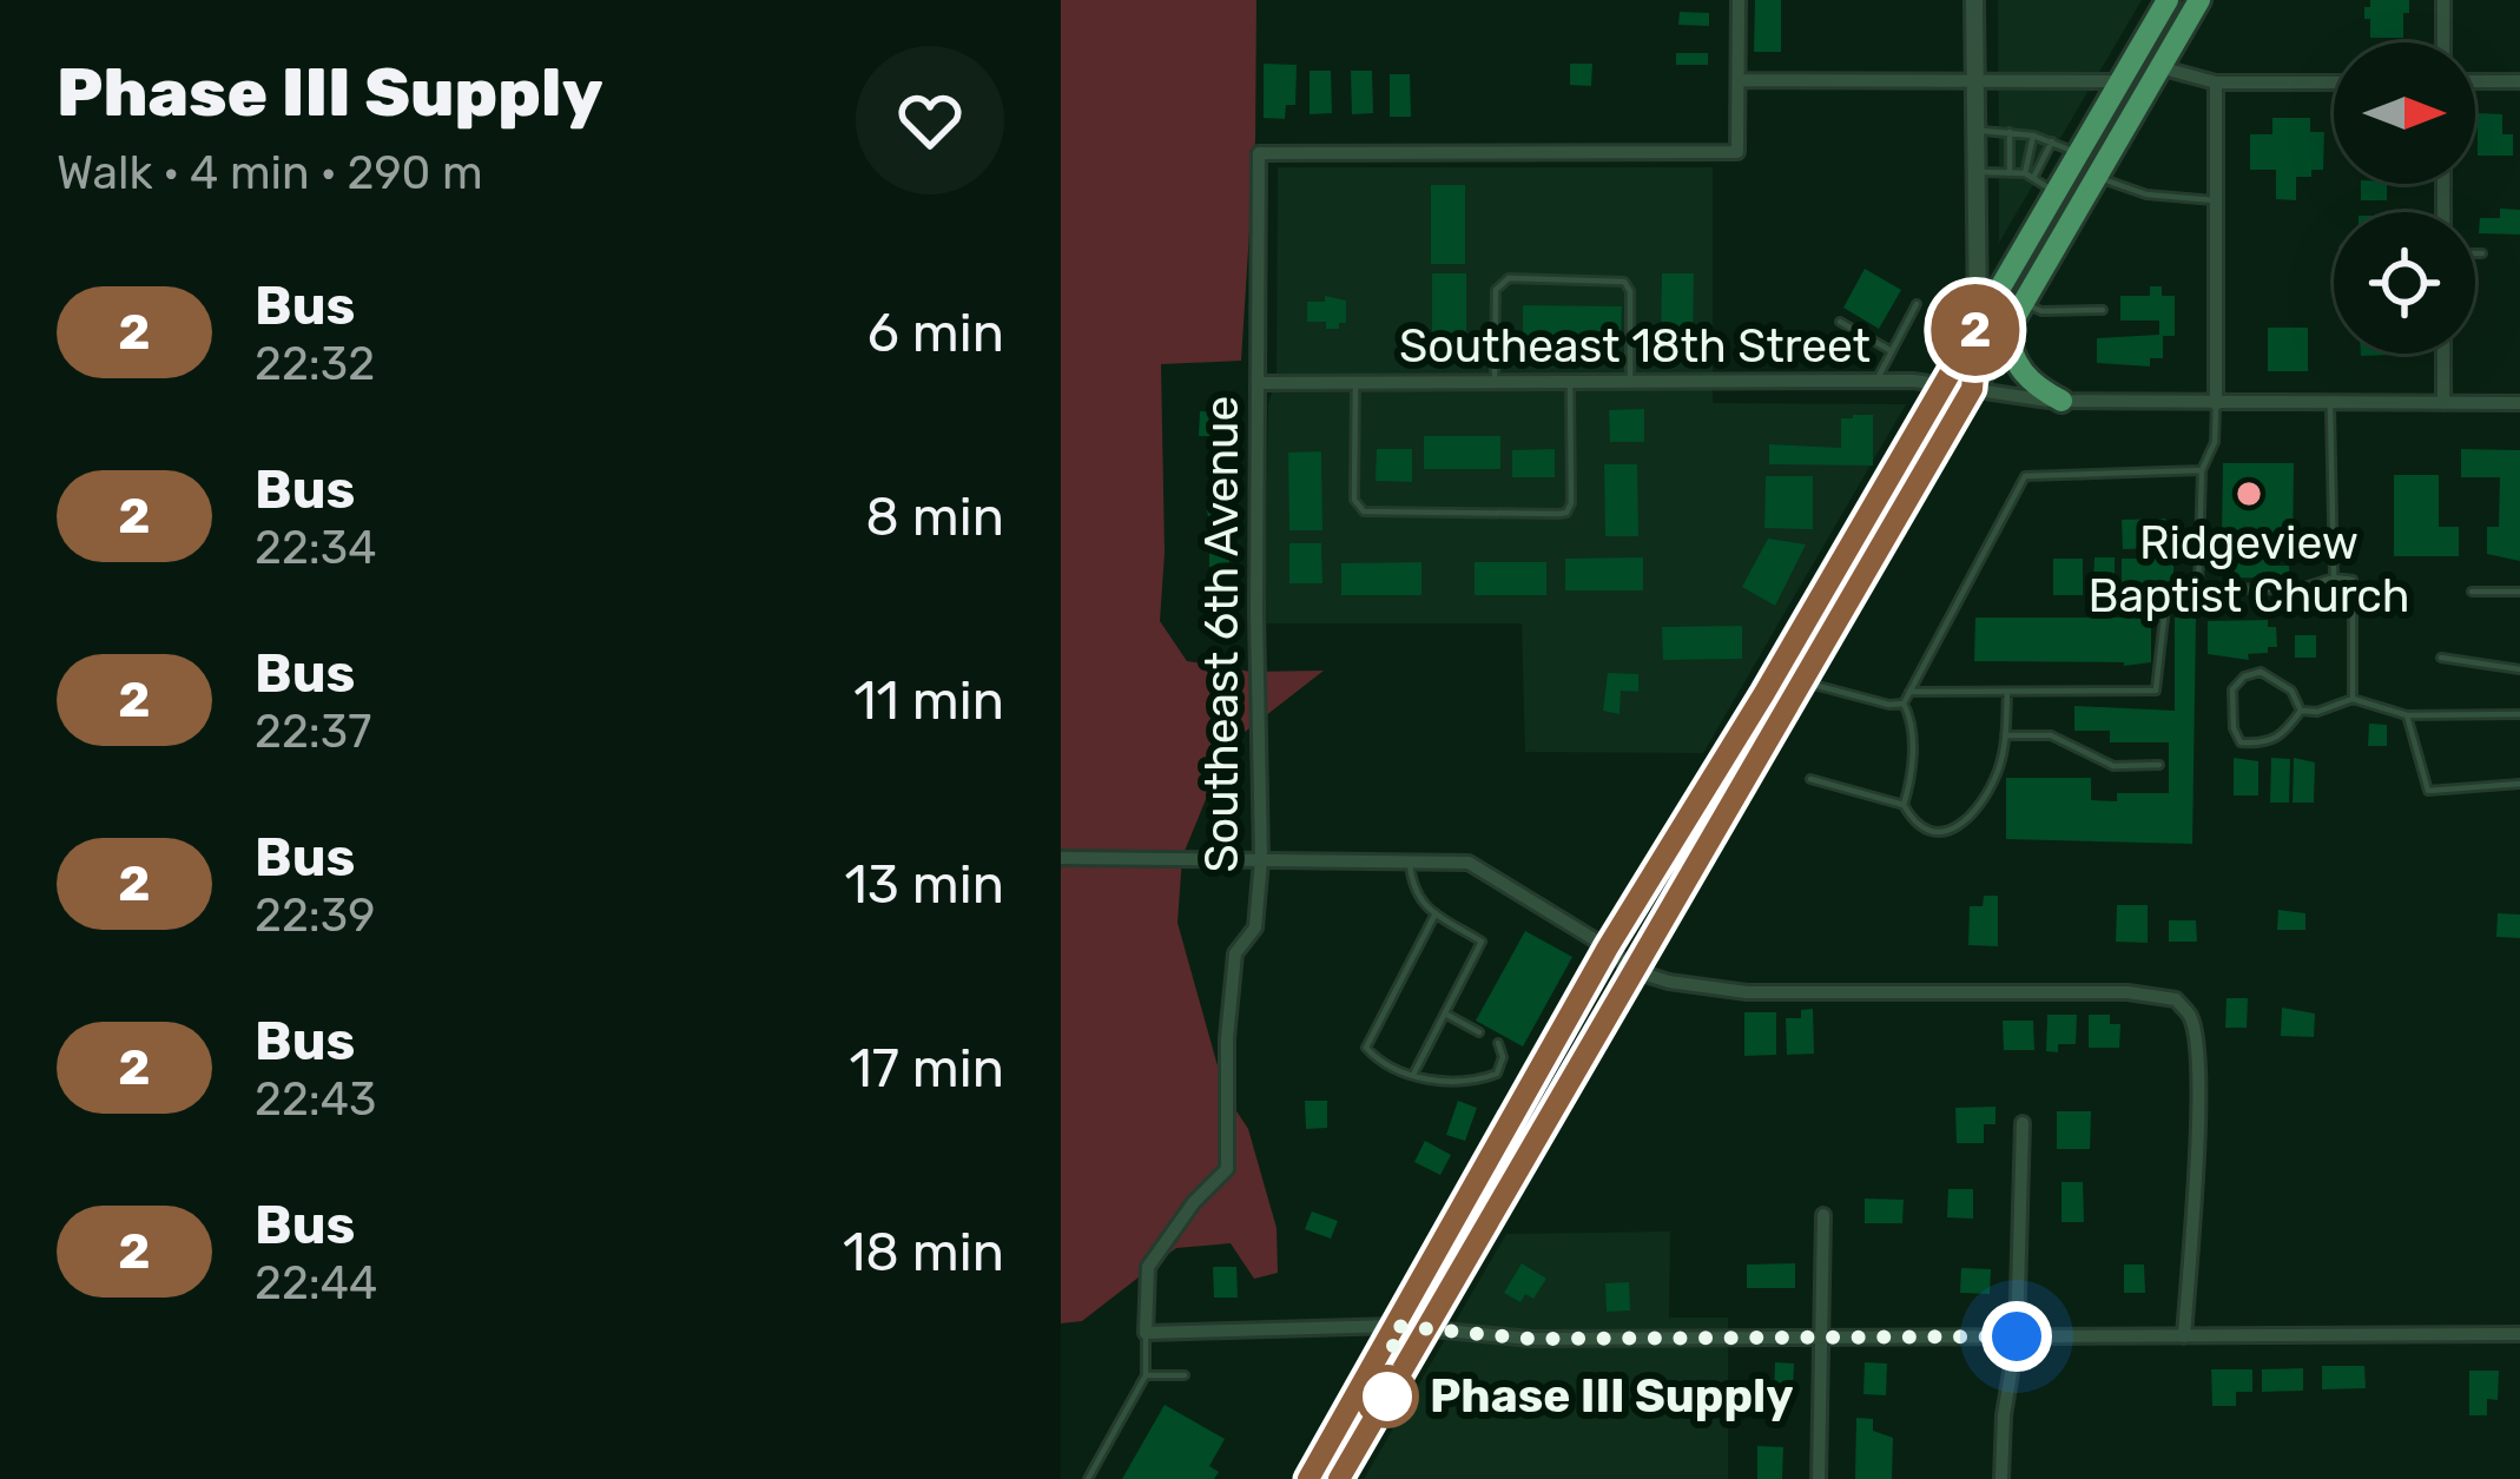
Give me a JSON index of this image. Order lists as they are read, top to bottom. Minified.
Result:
{"streets":{"street":["Southeast 18th Street","Southeast 6th Avenue"]},"crossings":[["Southeast 18th Street","Southeast 6th Avenue"]],"places":["Ridgeview Baptist Church","Phase III Supply"],"lines":["bus line 2"],"north":"right","page":{"heading":["Phase III Supply","Walk · 4 min · 290 m"],"on_map":"2","list":[{"mark":"2","name":"Bus","note":"22:32","value":"6 min"},{"mark":"2","name":"Bus","note":"22:34","value":"8 min"},{"mark":"2","name":"Bus","note":"22:37","value":"11 min"},{"mark":"2","name":"Bus","note":"22:39","value":"13 min"},{"mark":"2","name":"Bus","note":"22:43","value":"17 min"},{"mark":"2","name":"Bus","note":"22:44","value":"18 min"}]}}
